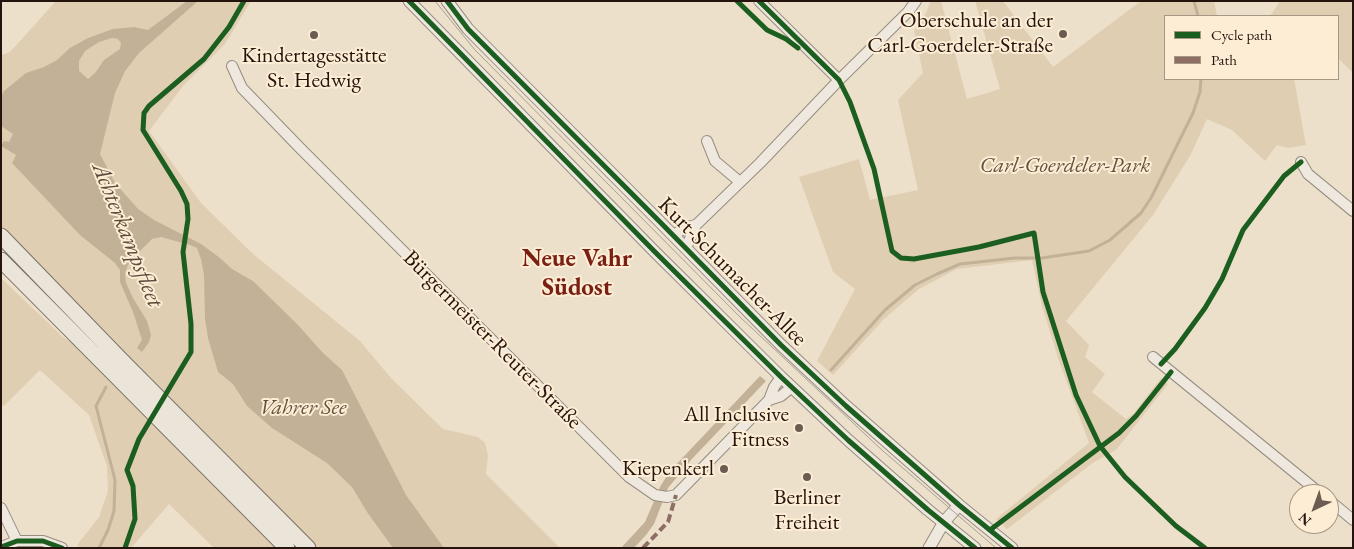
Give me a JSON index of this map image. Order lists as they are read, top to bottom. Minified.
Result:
{"streets":{"street":["Kurt-Schumacher-Allee","Bürgermeister-Reuter-Straße"]},"crossings":[["Kurt-Schumacher-Allee","Bürgermeister-Reuter-Straße"]],"districts":["Neue Vahr Südost"],"water":["Achterkampsfleet"],"parks":["Carl-Goerdeler-Park","Vahrer See"],"places":["Oberschule an der Carl-Goerdeler-Straße","Kindertagesstätte St. Hedwig","All Inclusive Fitness","Kiepenkerl","Berliner Freiheit"],"legend":["Cycle path","Path"],"north":"bottom left"}
